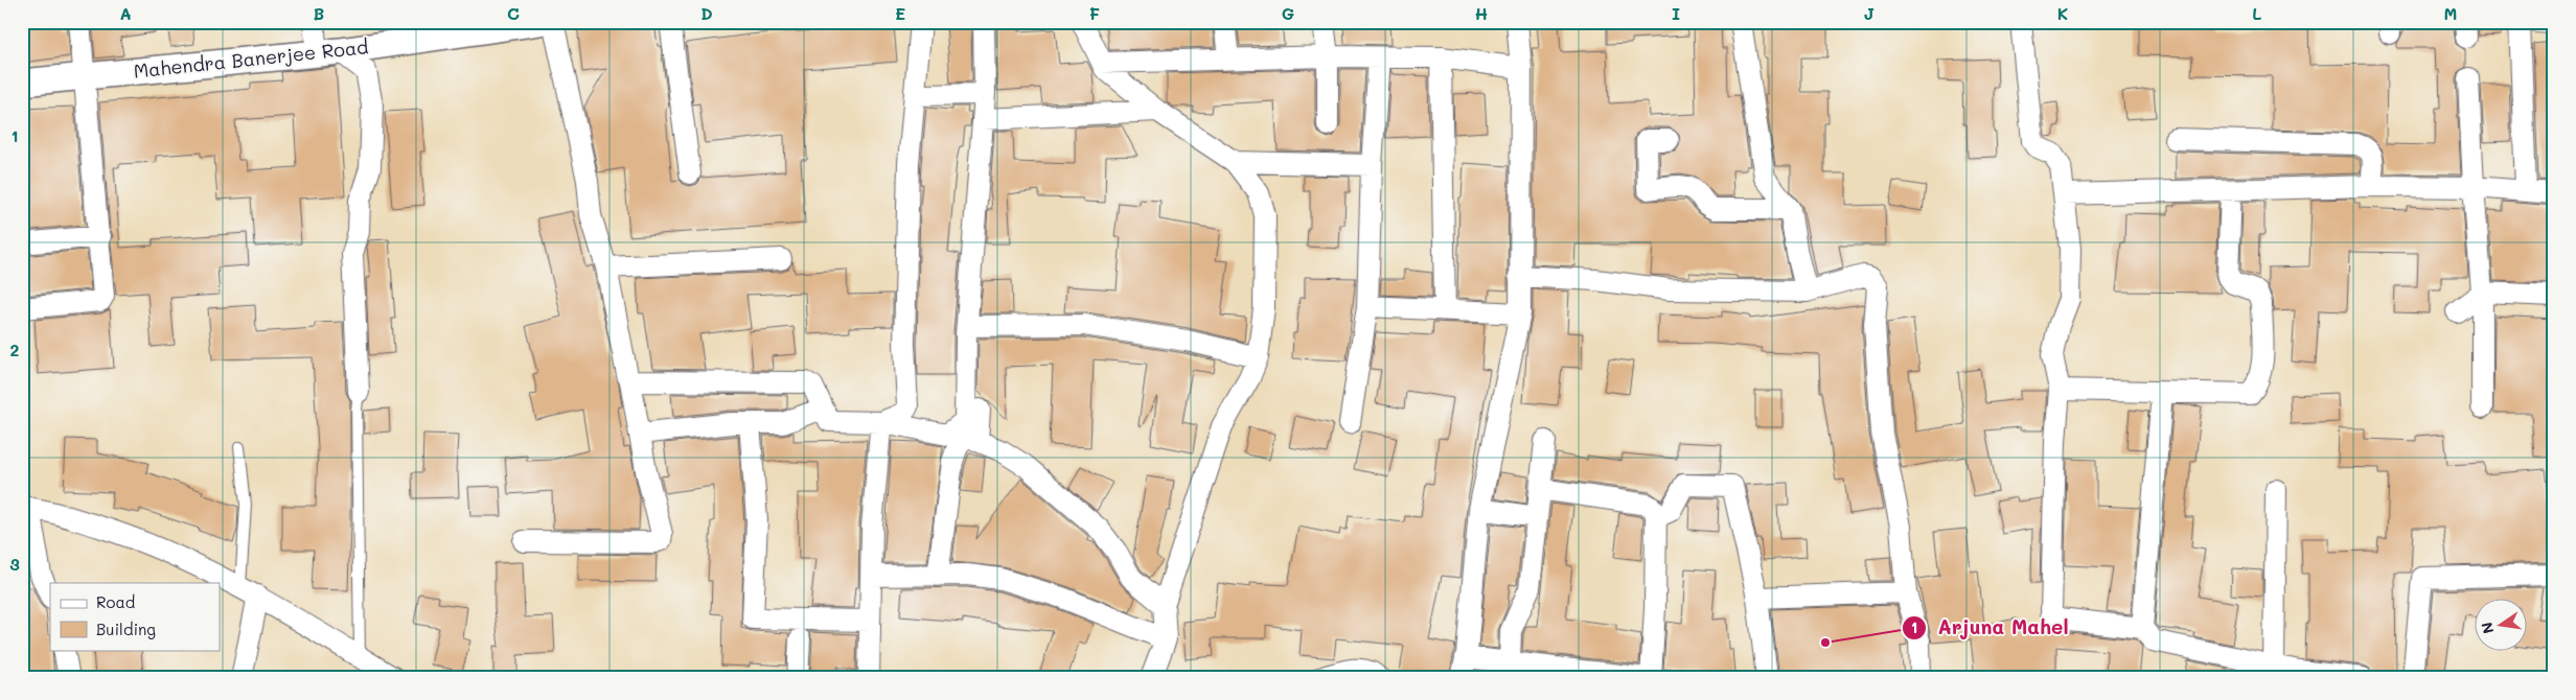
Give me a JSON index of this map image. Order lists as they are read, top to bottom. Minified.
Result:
{"streets":{"street":["Mahendra Banerjee Road"]},"places":["Arjuna Mahel"],"legend":["Road","Building"],"north":"left","grid":{"columns":["A","B","C","D","E","F","G","H","I","J","K","L","M"],"rows":["1","2","3"]}}
